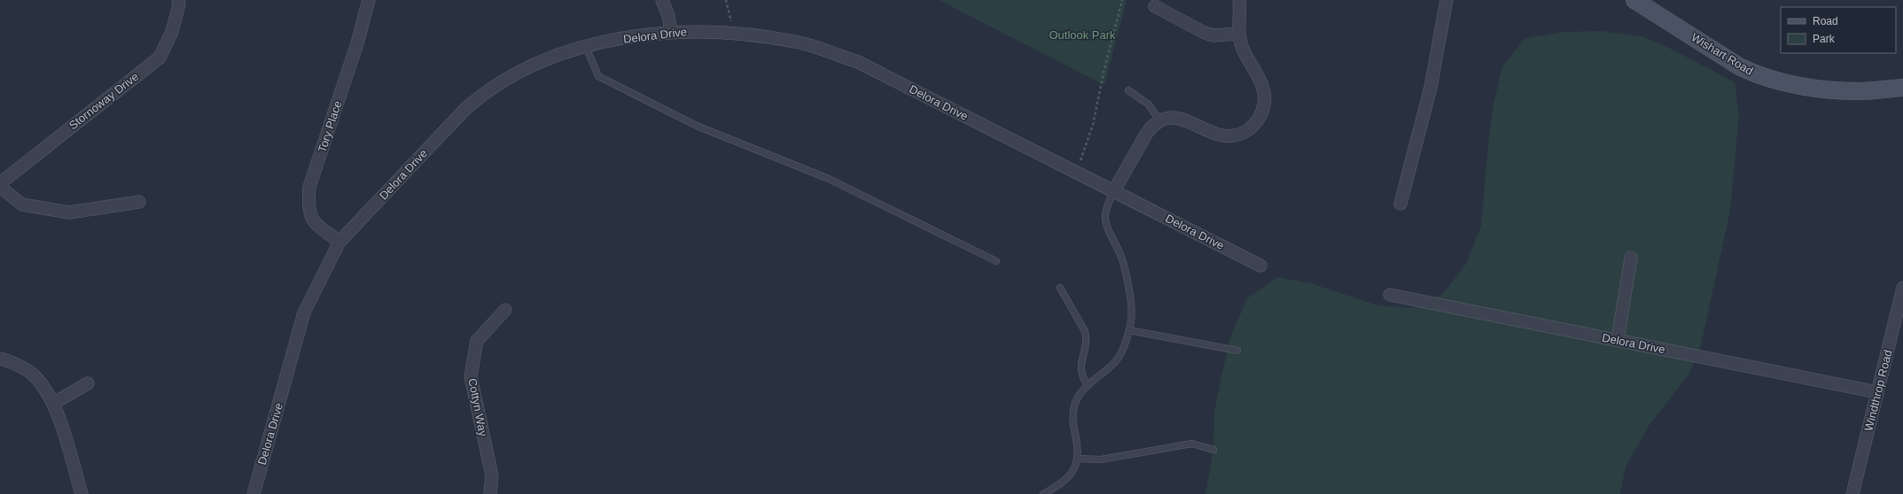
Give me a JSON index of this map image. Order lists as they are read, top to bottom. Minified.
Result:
{"streets":{"street":["Delora Drive","Wishart Road","Stornoway Drive","Tory Place","Windthrop Road","Cottyn Way"]},"crossings":[["Delora Drive","Tory Place"],["Delora Drive","Windthrop Road"]],"parks":["Outlook Park"],"legend":["Road","Park"]}
